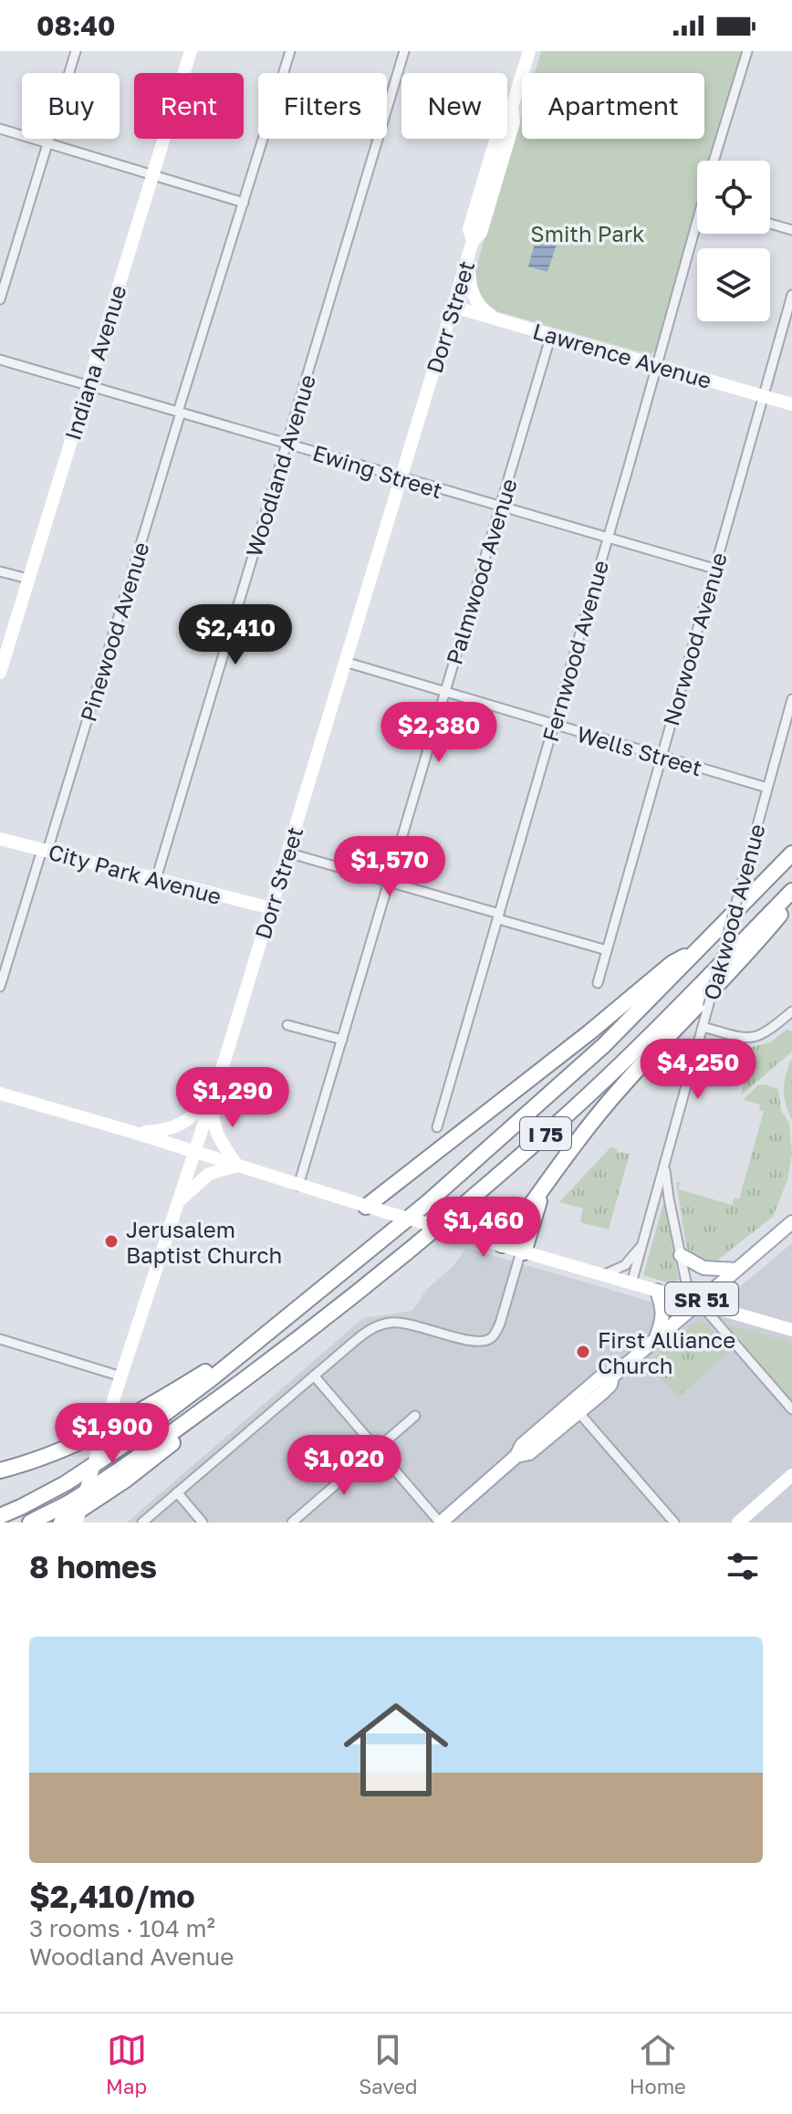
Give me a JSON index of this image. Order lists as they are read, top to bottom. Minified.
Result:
{"streets":{"highway":["I 75"],"main road":["Dorr Street","Lawrence Avenue","Indiana Avenue","City Park Avenue","SR 51"],"street":["Woodland Avenue","Ewing Street","Palmwood Avenue","Pinewood Avenue","Norwood Avenue","Fernwood Avenue","Wells Street","Oakwood Avenue"]},"crossings":[["Dorr Street","Lawrence Avenue"],["Dorr Street","Ewing Street"],["Dorr Street","Wells Street"],["Dorr Street","City Park Avenue"],["Lawrence Avenue","Palmwood Avenue"],["Lawrence Avenue","Norwood Avenue"],["Lawrence Avenue","Fernwood Avenue"],["Indiana Avenue","Ewing Street"],["Woodland Avenue","Ewing Street"],["Woodland Avenue","City Park Avenue"],["Ewing Street","Palmwood Avenue"],["Ewing Street","Pinewood Avenue"],["Ewing Street","Norwood Avenue"],["Ewing Street","Fernwood Avenue"],["Palmwood Avenue","Wells Street"],["Pinewood Avenue","City Park Avenue"],["Norwood Avenue","Wells Street"],["Fernwood Avenue","Wells Street"],["Wells Street","Oakwood Avenue"],["Oakwood Avenue","SR 51"]],"parks":["Smith Park"],"places":["Jerusalem Baptist Church","First Alliance Church"],"page":{"status":"08:40","chip":["Buy","Rent","Filters","New","Apartment"],"price":["$2,410","$2,380","$1,570","$4,250","$1,290","$1,460","$1,900","$1,020"],"heading":"8 homes","list":[{"name":"$2,410/mo","note":"3 rooms · 104 m² · Woodland Avenue"}],"tabs":["Map","Saved","Home"]}}
